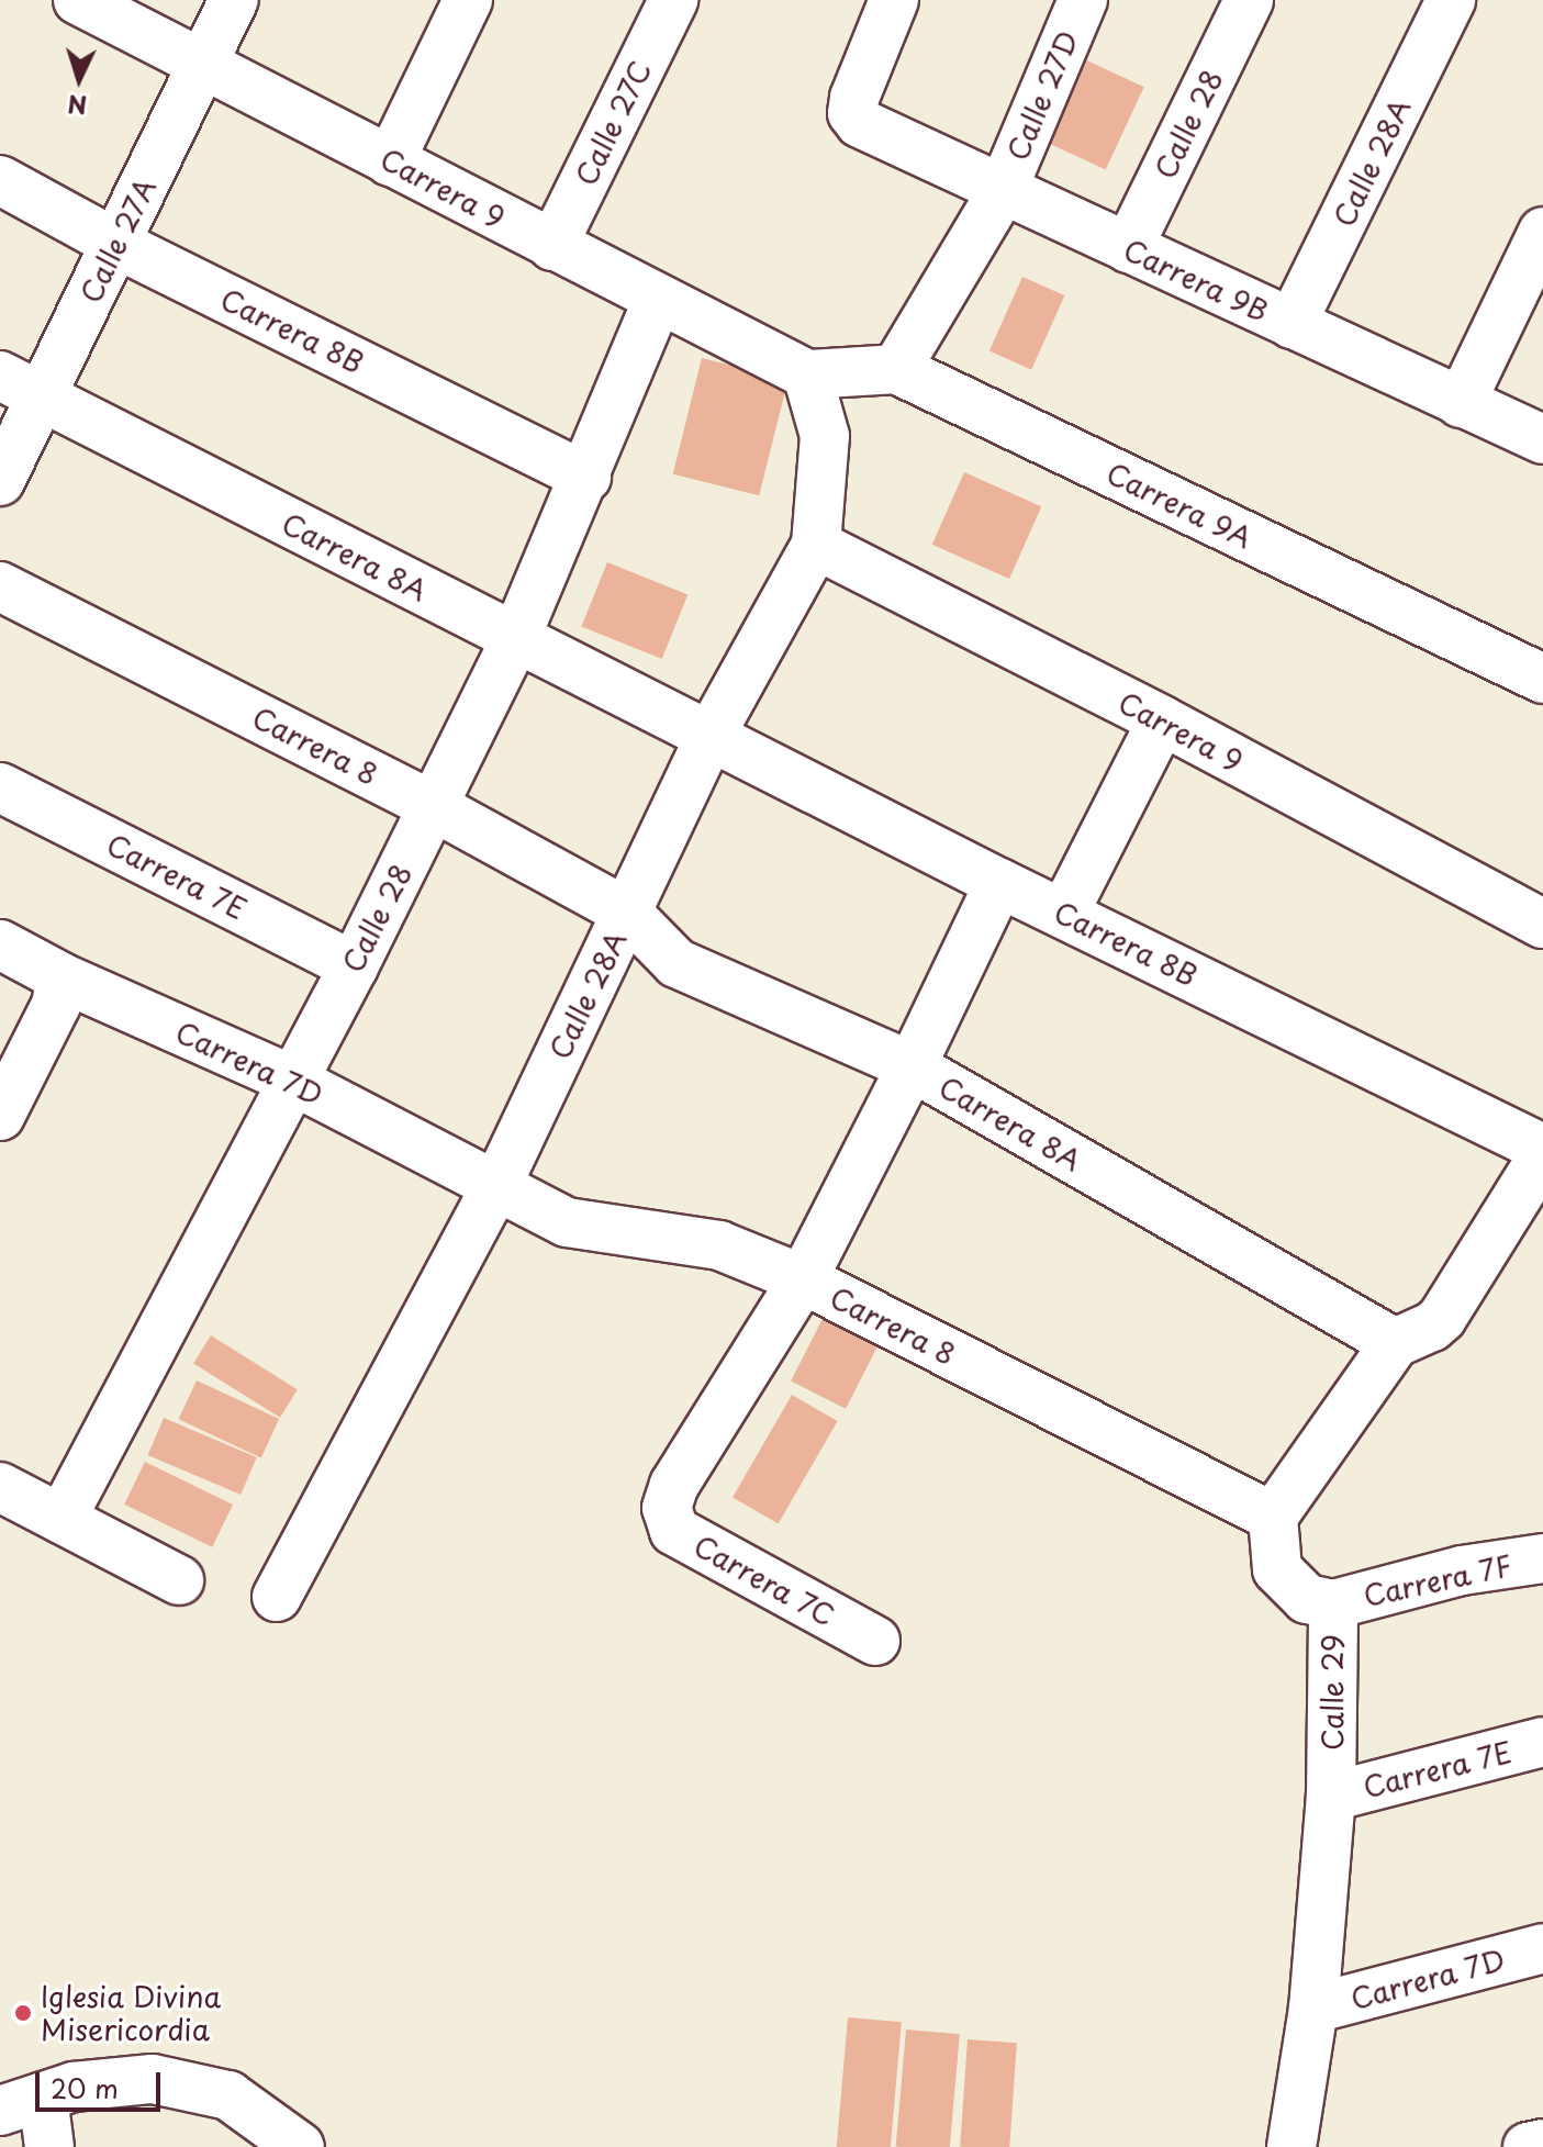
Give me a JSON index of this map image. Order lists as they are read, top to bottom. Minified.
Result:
{"streets":{"street":["Calle 27D","Calle 27C","Calle 28","Calle 28A","Carrera 9","Calle 27A","Carrera 9B","Carrera 8B","Carrera 9A","Carrera 8A","Carrera 8","Carrera 7E","Carrera 7D","Carrera 7C","Carrera 7F","Calle 29"]},"crossings":[["Calle 27D","Carrera 9B"],["Calle 27C","Carrera 9"],["Calle 28","Carrera 9"],["Calle 28","Carrera 9B"],["Calle 28","Carrera 8B"],["Calle 28","Carrera 8A"],["Calle 28","Carrera 8"],["Calle 28","Carrera 7E"],["Calle 28","Carrera 7D"],["Calle 28A","Carrera 9"],["Calle 28A","Carrera 9B"],["Calle 28A","Carrera 8B"],["Calle 28A","Carrera 9A"],["Calle 28A","Carrera 8A"],["Calle 28A","Carrera 8"],["Calle 28A","Carrera 7D"],["Carrera 9","Calle 27A"],["Carrera 9","Carrera 9A"],["Calle 27A","Carrera 8B"],["Calle 27A","Carrera 8A"],["Carrera 8B","Carrera 8A"],["Carrera 8A","Carrera 8"],["Carrera 8","Carrera 7D"],["Carrera 8","Carrera 7C"],["Carrera 8","Calle 29"],["Carrera 7E","Calle 29"],["Carrera 7D","Calle 29"],["Carrera 7F","Calle 29"]],"places":["Iglesia Divina Misericordia"],"scale_bar":"20 m","north":"bottom"}
